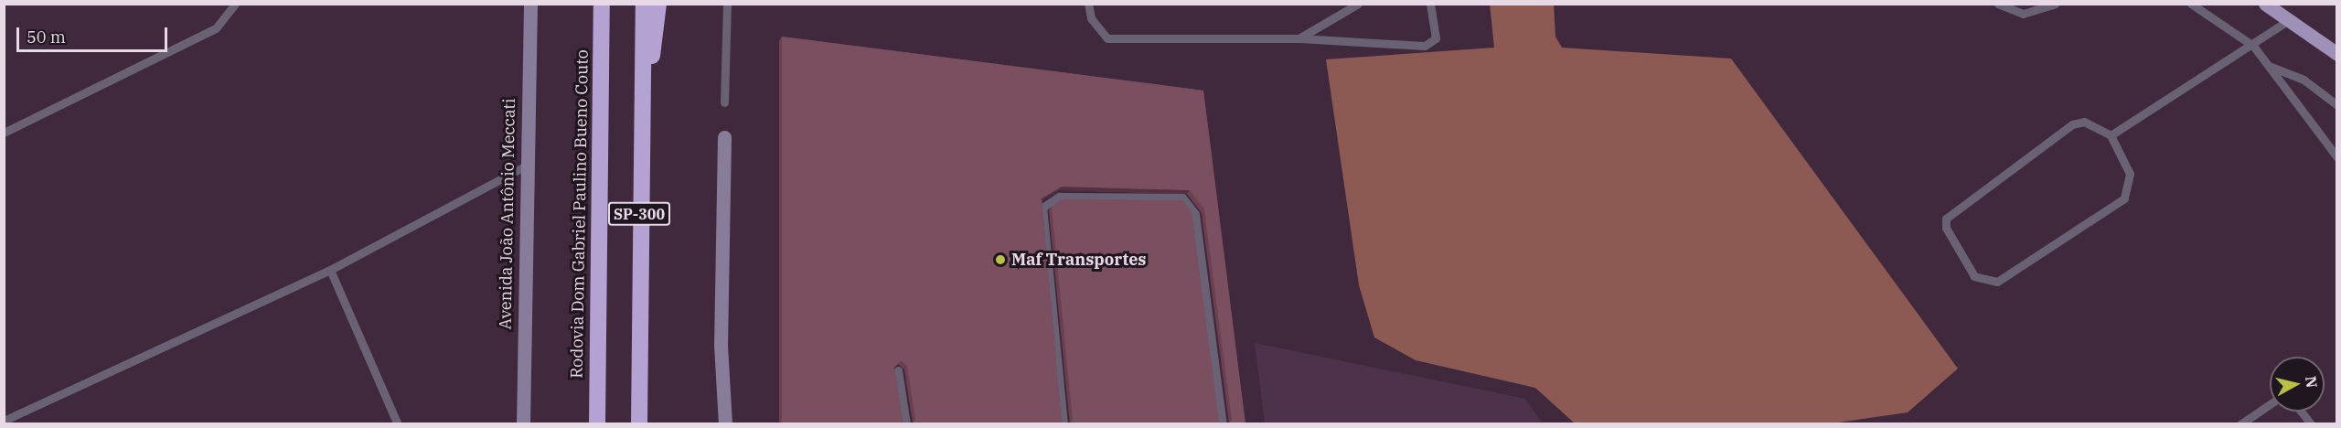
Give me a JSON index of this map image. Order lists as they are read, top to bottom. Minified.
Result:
{"streets":{"highway":["Rodovia Dom Gabriel Paulino Bueno Couto","SP-300"],"main road":["Avenida João Antônio Meccati"]},"places":["Maf Transportes"],"scale_bar":"50 m","north":"right"}
